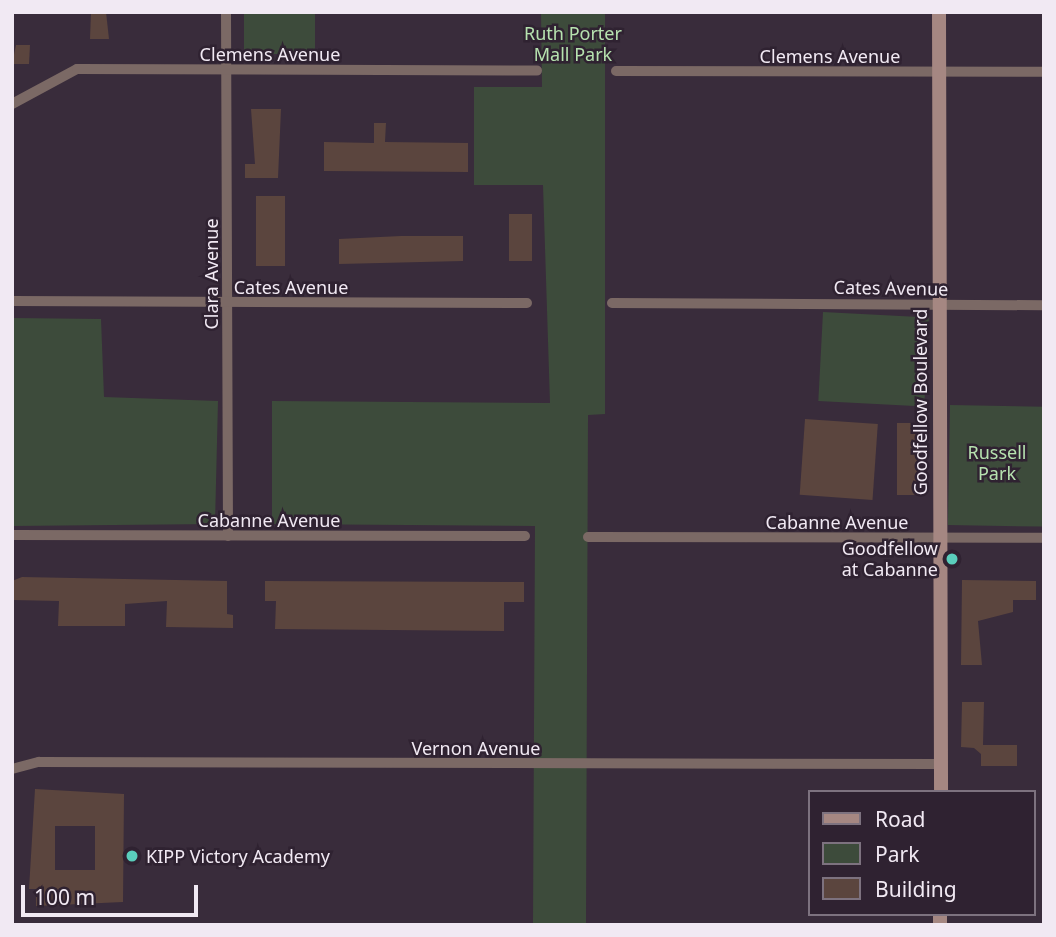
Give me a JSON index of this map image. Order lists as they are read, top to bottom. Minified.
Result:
{"streets":{"main road":["Goodfellow Boulevard"],"street":["Clemens Avenue","Clara Avenue","Cates Avenue","Cabanne Avenue","Vernon Avenue"]},"crossings":[["Clemens Avenue","Clara Avenue"],["Clemens Avenue","Goodfellow Boulevard"],["Clara Avenue","Cates Avenue"],["Clara Avenue","Cabanne Avenue"],["Cates Avenue","Goodfellow Boulevard"],["Goodfellow Boulevard","Cabanne Avenue"],["Goodfellow Boulevard","Vernon Avenue"]],"parks":["Ruth Porter Mall Park","Russell Park"],"places":["Goodfellow at Cabanne","KIPP Victory Academy"],"legend":["Road","Park","Building"],"scale_bar":"100 m"}
